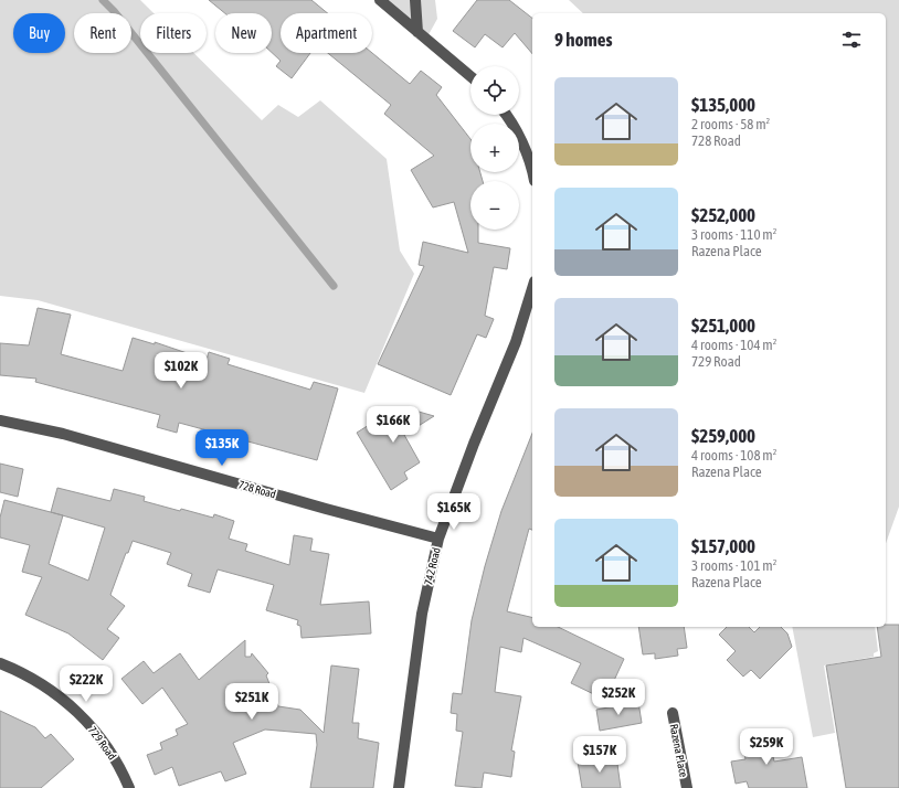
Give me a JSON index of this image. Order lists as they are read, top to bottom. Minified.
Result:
{"streets":{"street":["728 Road","742 Road","729 Road","Razena Place"]},"crossings":[["728 Road","742 Road"]],"page":{"chip":["Buy","Rent","Filters","New","Apartment"],"heading":"9 homes","map_buttons":["+","−"],"list":[{"name":"$135,000","note":"2 rooms · 58 m² · 728 Road"},{"name":"$252,000","note":"3 rooms · 110 m² · Razena Place"},{"name":"$251,000","note":"4 rooms · 104 m² · 729 Road"},{"name":"$259,000","note":"4 rooms · 108 m² · Razena Place"},{"name":"$157,000","note":"3 rooms · 101 m² · Razena Place"}],"price":["$102K","$166K","$135K","$165K","$222K","$252K","$251K","$259K","$157K"]}}
